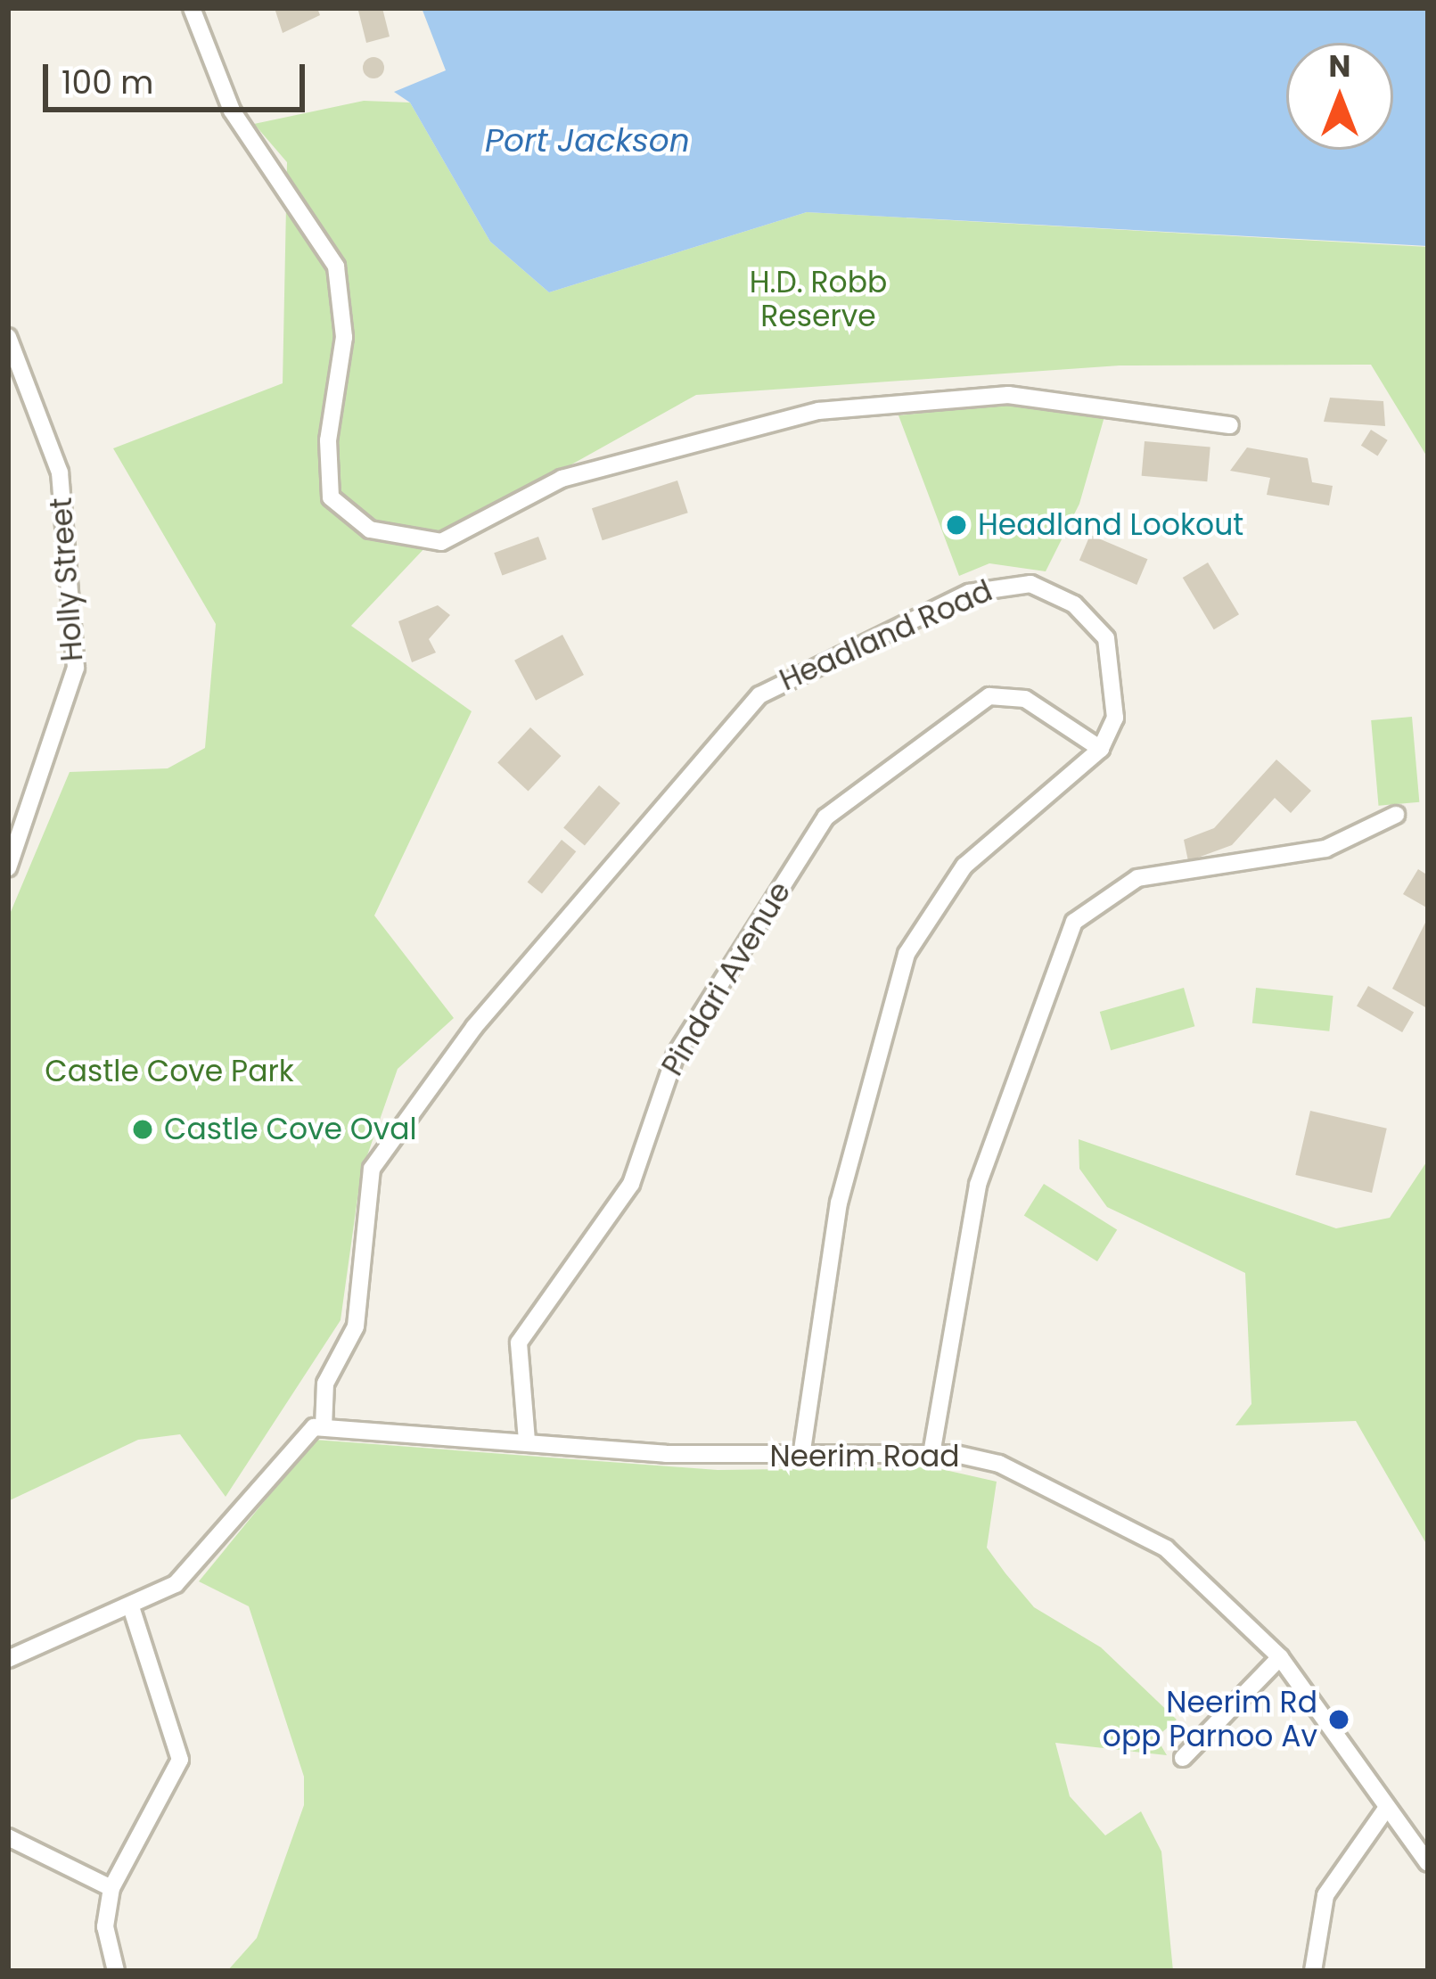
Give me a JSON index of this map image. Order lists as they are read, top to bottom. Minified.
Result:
{"streets":{"street":["Holly Street","Headland Road","Pindari Avenue","Neerim Road"]},"crossings":[["Headland Road","Pindari Avenue"],["Headland Road","Neerim Road"],["Pindari Avenue","Neerim Road"]],"water":["Port Jackson"],"parks":["H.D. Robb Reserve","Castle Cove Park"],"places":["Headland Lookout","Castle Cove Oval","Neerim Rd opp Parnoo Av"],"scale_bar":"100 m","north":"top"}
